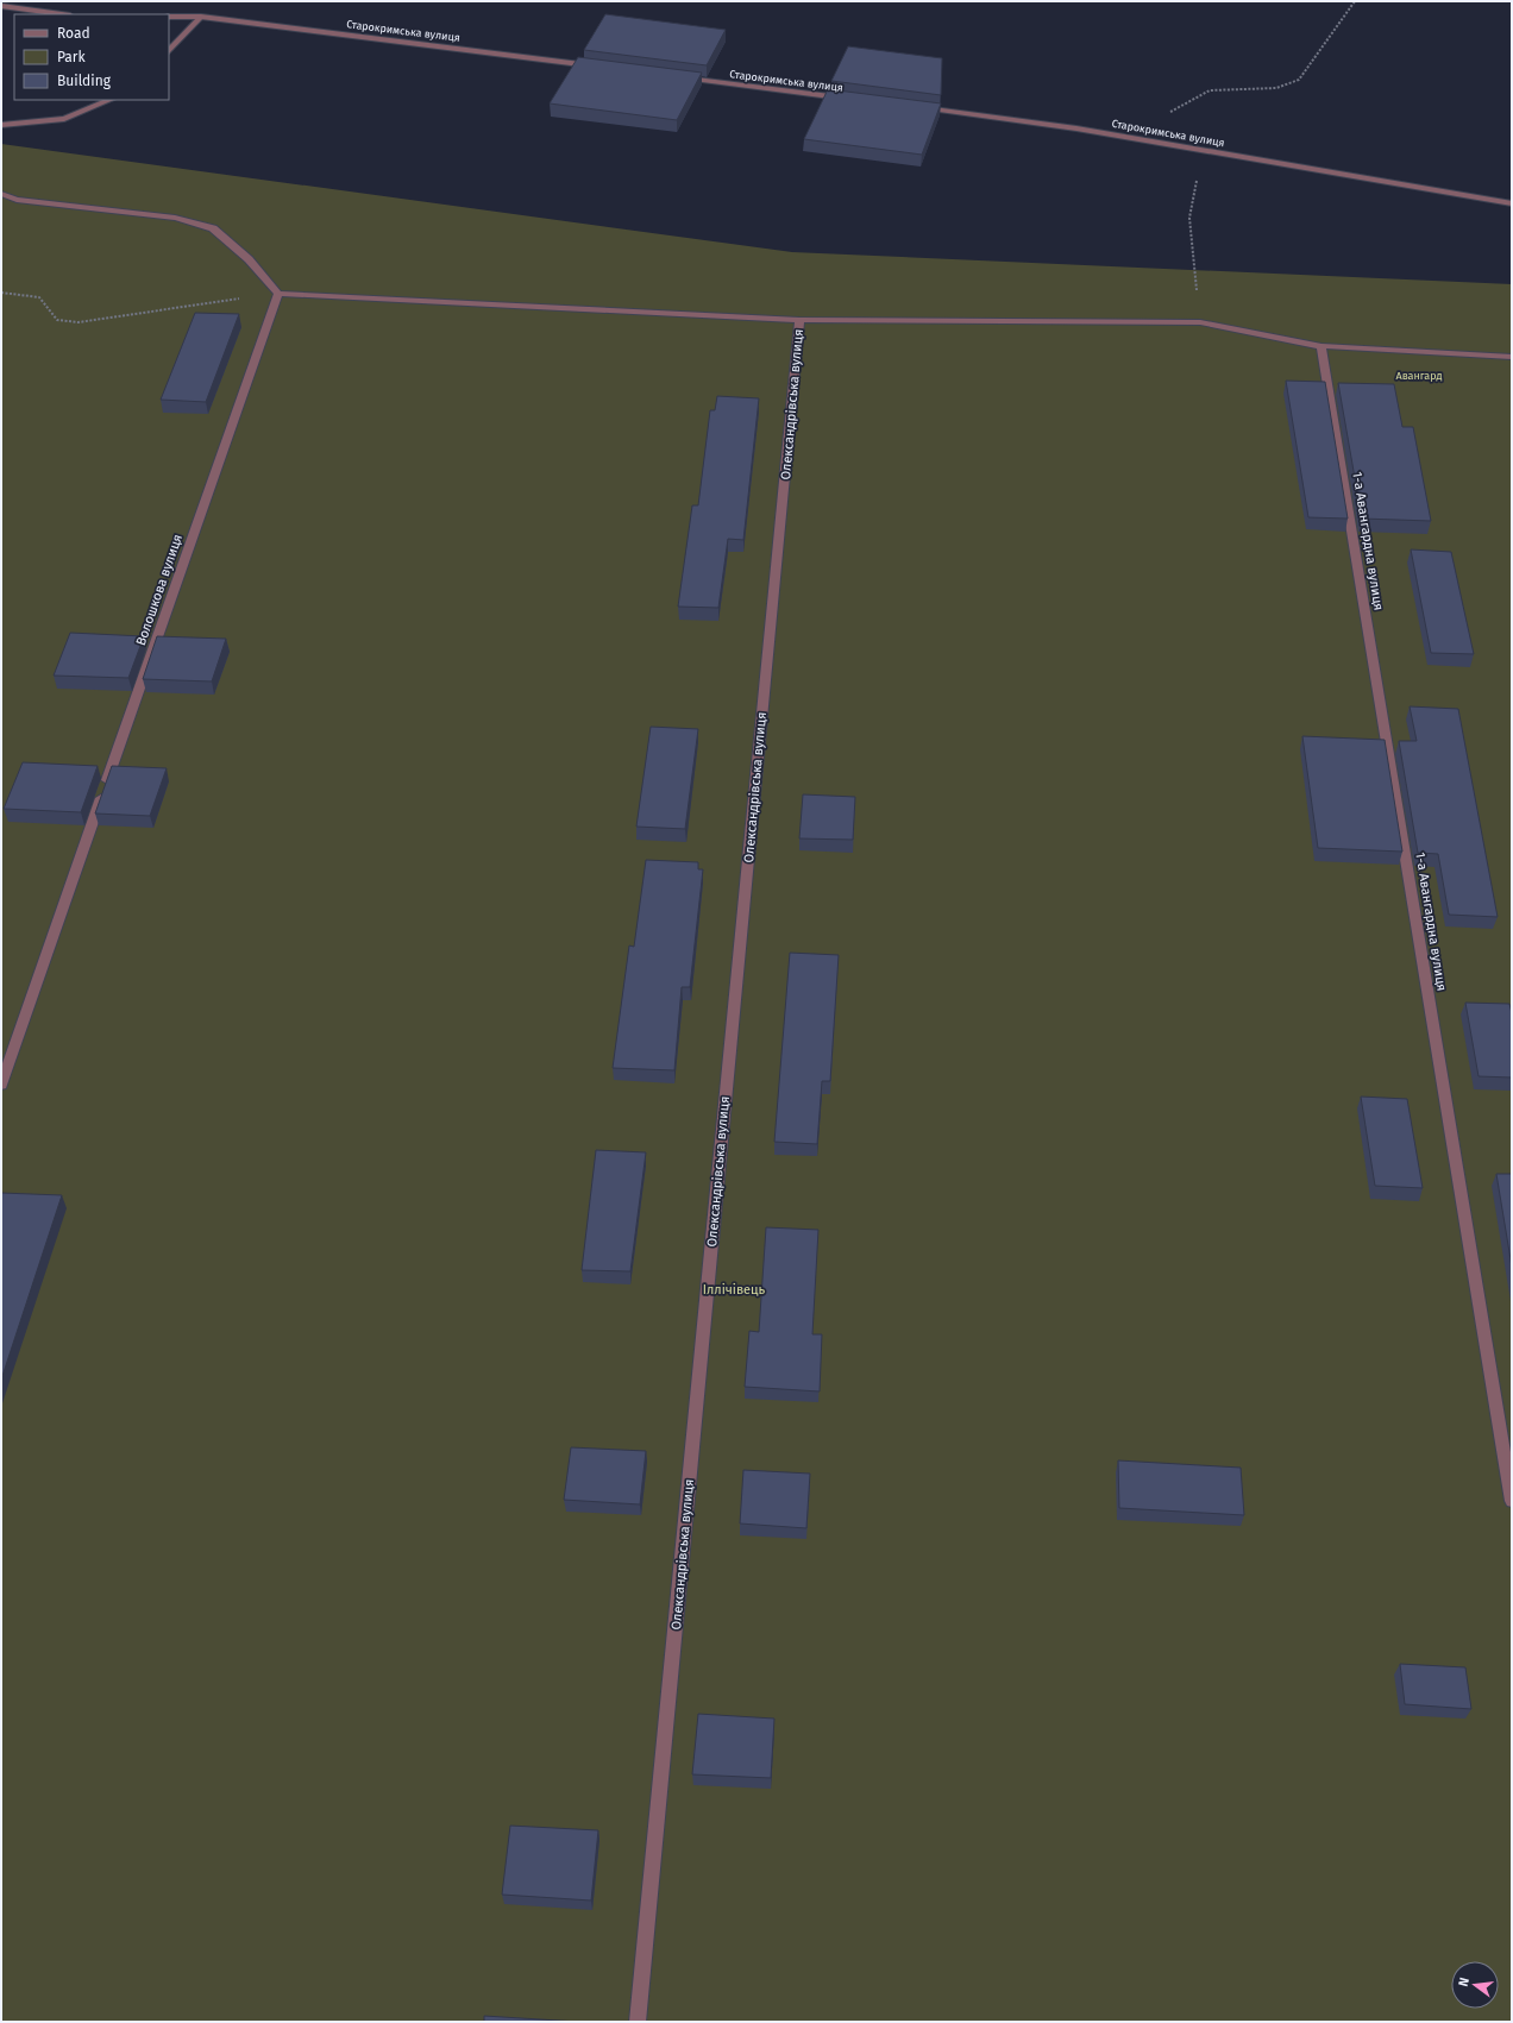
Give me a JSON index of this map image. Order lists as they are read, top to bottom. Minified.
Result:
{"streets":{"street":["Старокримська вулиця","Олександрівська вулиця","1-а Авангардна вулиця","Волошкова вулиця"]},"parks":["Авангард","Іллічівець"],"legend":["Road","Park","Building"],"north":"left"}
